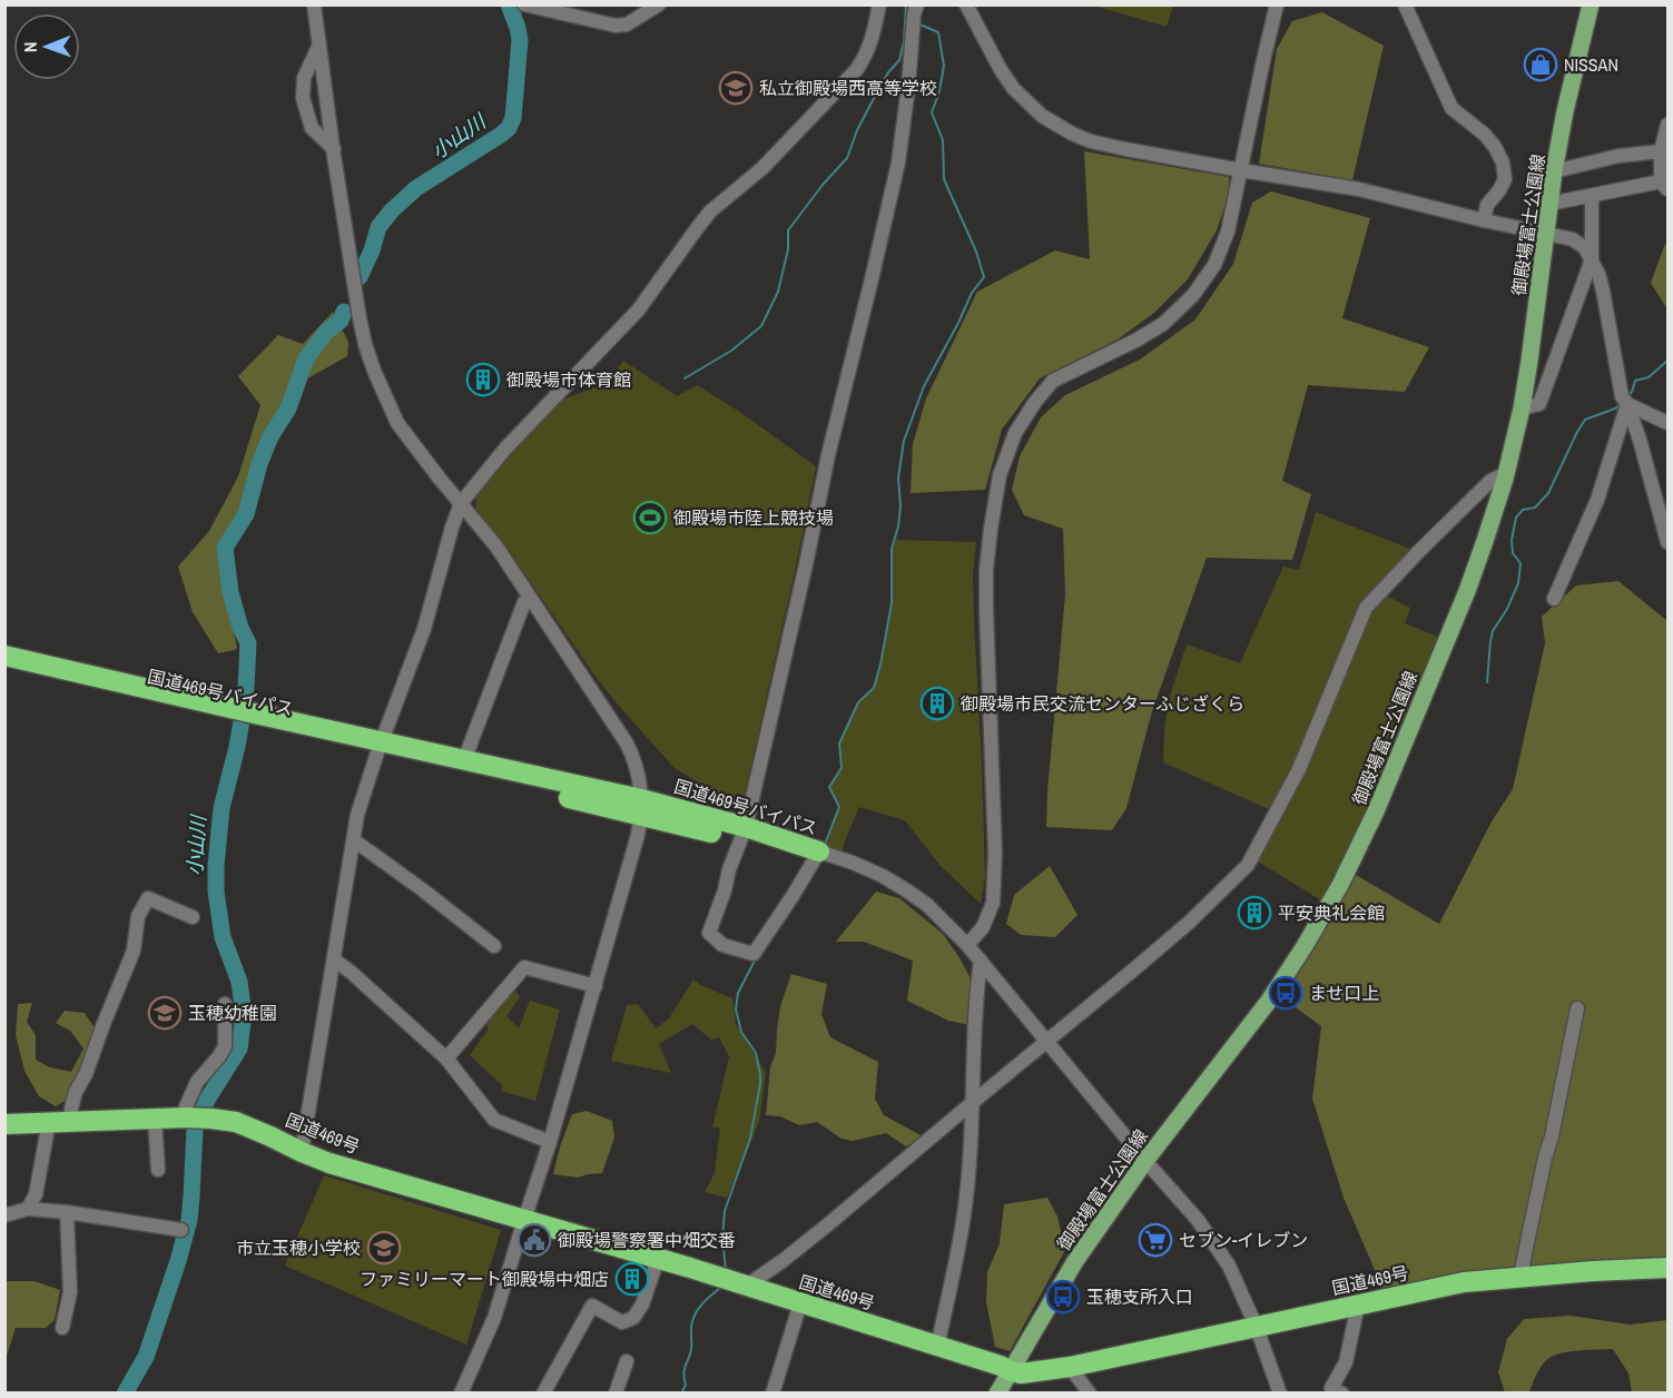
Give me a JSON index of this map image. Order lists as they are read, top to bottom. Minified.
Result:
{"streets":{"highway":["国道469号バイパス","国道469号"],"main road":["御殿場富士公園線"]},"crossings":[["御殿場富士公園線","国道469号"]],"water":["小山川"],"places":{"shop":["NISSAN"],"school or university":["私立御殿場西高等学校","玉穂幼稚園","市立玉穂小学校"],"building":["御殿場市体育館","御殿場市民交流センターふじざくら","平安典礼会館","ファミリーマート御殿場中畑店"],"sports":["御殿場市陸上競技場"],"bus stop":["ませ口上","玉穂支所入口"],"public building":["御殿場警察署中畑交番"],"supermarket":["セブン-イレブン"]},"north":"left"}
